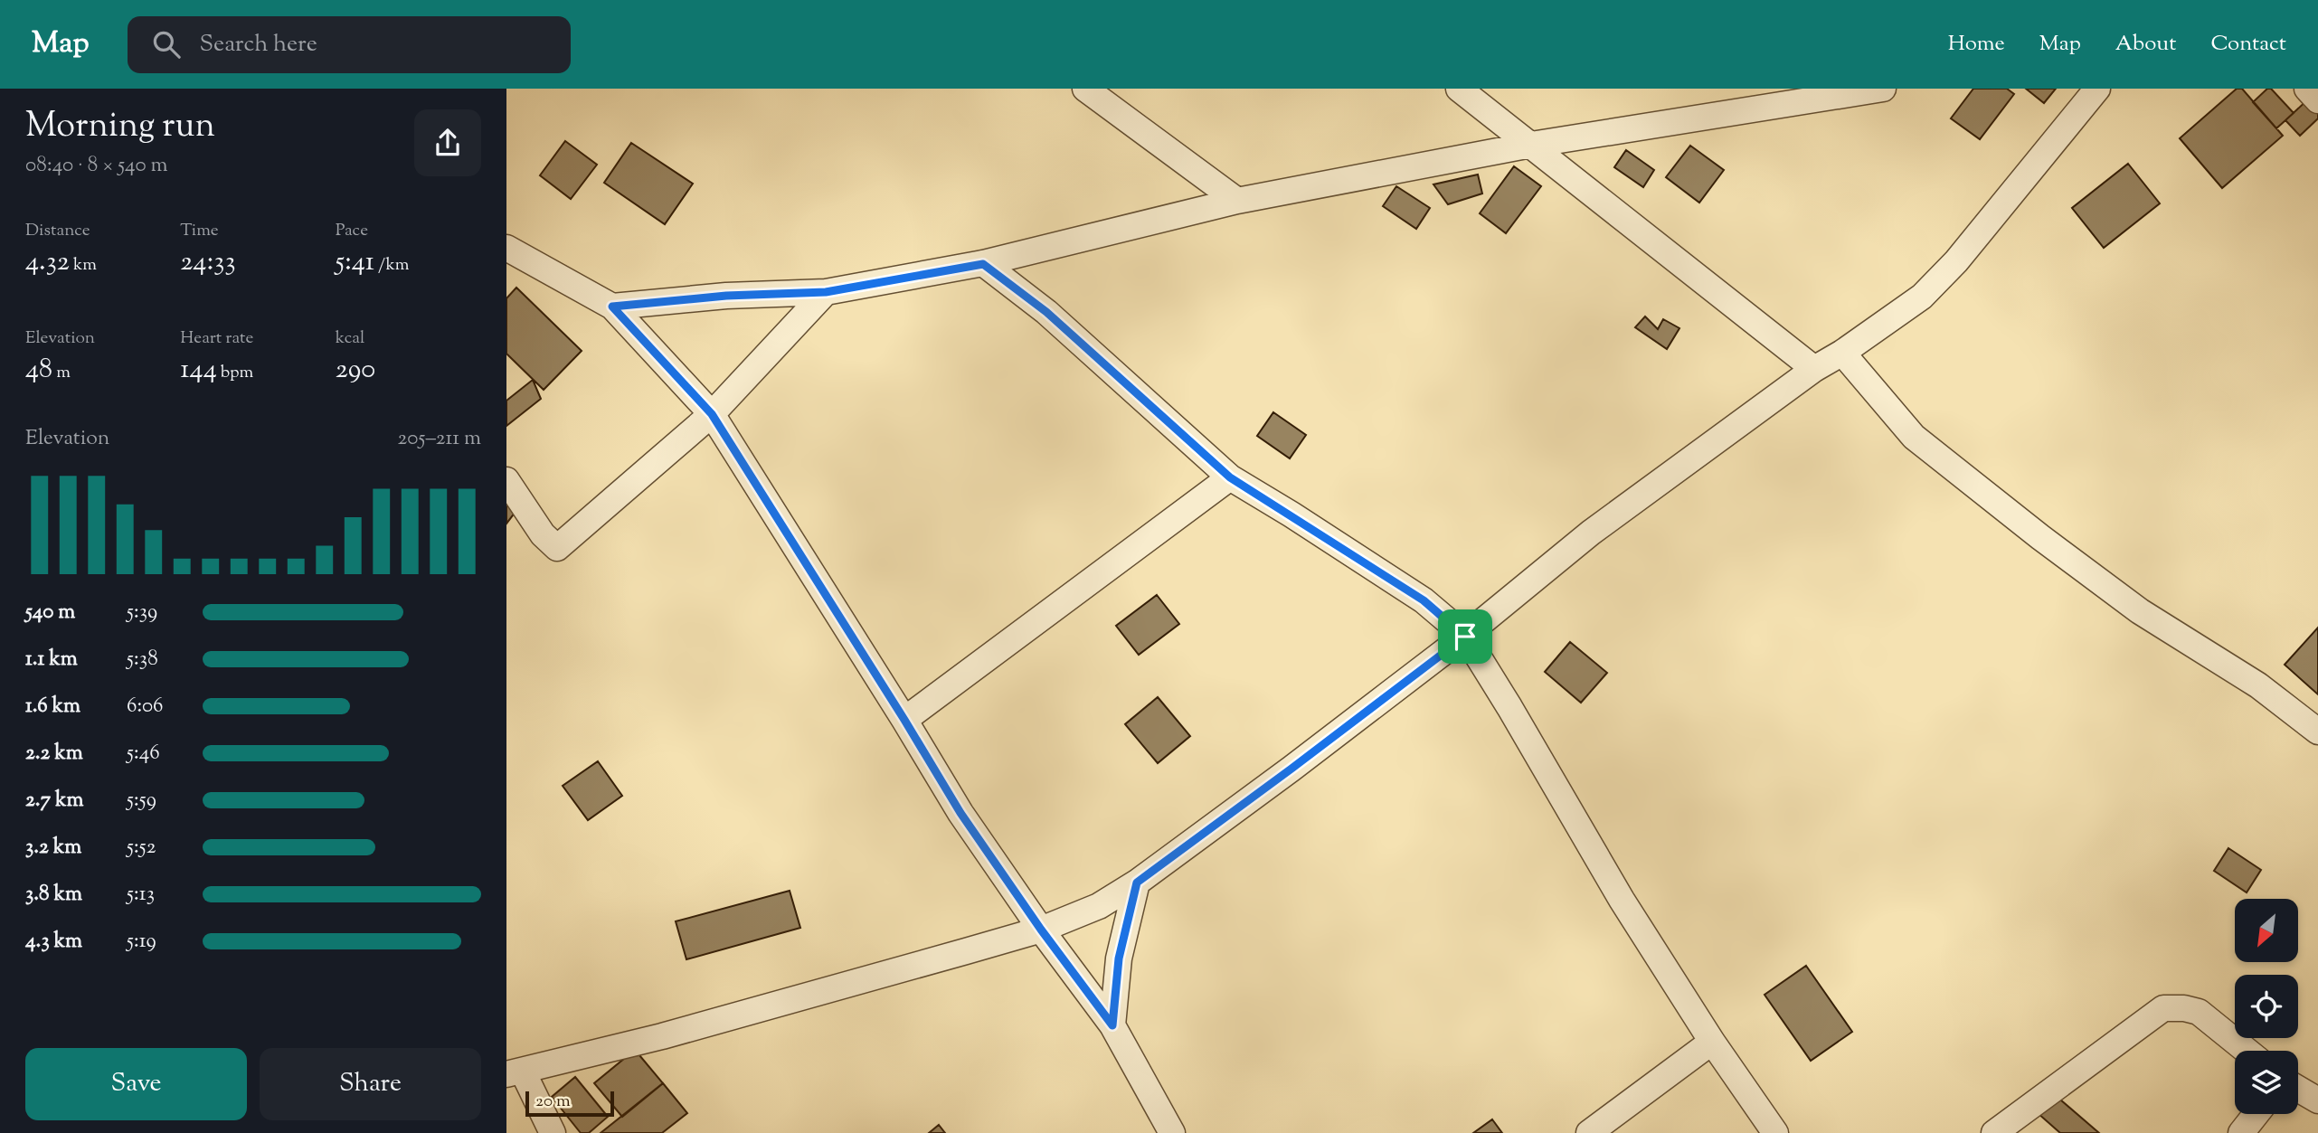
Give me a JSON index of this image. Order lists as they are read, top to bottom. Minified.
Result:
{"scale_bar":"20 m","north":"bottom left","page":{"header":"Map","search":"Search here","nav":["Home","Map","About","Contact"],"heading":["Morning run","08:40 · 8 × 540 m"],"stats":[["Distance","4.32 km"],["Time","24:33"],["Pace","5:41 /km"],["Elevation","48 m"],["Heart rate","144 bpm"],["kcal","290"]],"chart":["Elevation","205–211 m"],"list":[{"name":"540 m","note":"5:39"},{"name":"1.1 km","note":"5:38"},{"name":"1.6 km","note":"6:06"},{"name":"2.2 km","note":"5:46"},{"name":"2.7 km","note":"5:59"},{"name":"3.2 km","note":"5:52"},{"name":"3.8 km","note":"5:13"},{"name":"4.3 km","note":"5:19"}],"buttons":["Save","Share"],"scale":"20 m"}}
